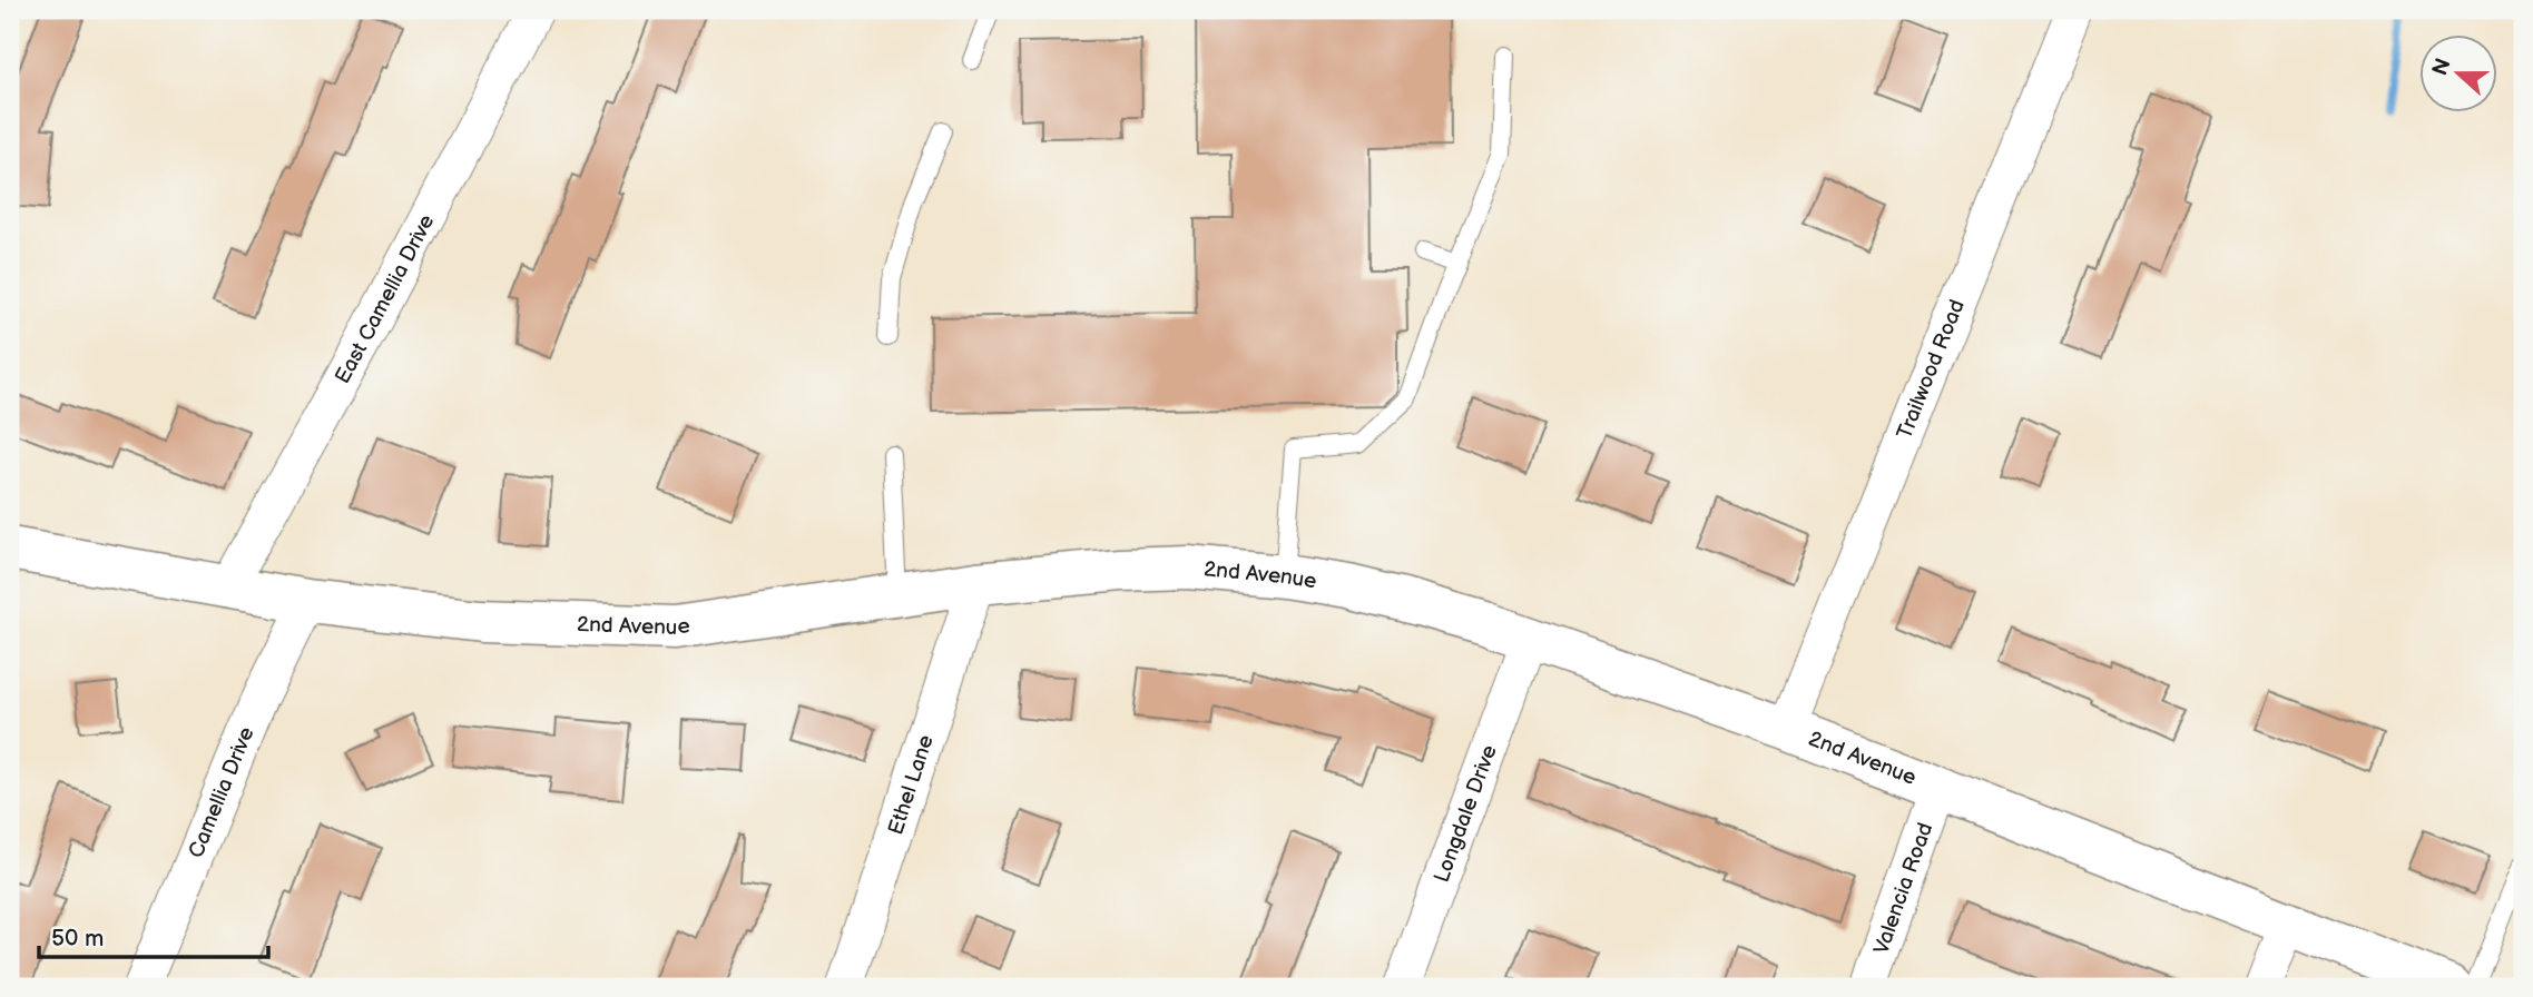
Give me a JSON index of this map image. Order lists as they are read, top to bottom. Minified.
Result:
{"streets":{"street":["East Camellia Drive","Trailwood Road","2nd Avenue","Ethel Lane","Camellia Drive","Longdale Drive","Valencia Road"]},"crossings":[["East Camellia Drive","2nd Avenue"],["Trailwood Road","2nd Avenue"],["2nd Avenue","Ethel Lane"],["2nd Avenue","Camellia Drive"],["2nd Avenue","Longdale Drive"],["2nd Avenue","Valencia Road"]],"scale_bar":"50 m","north":"left"}
